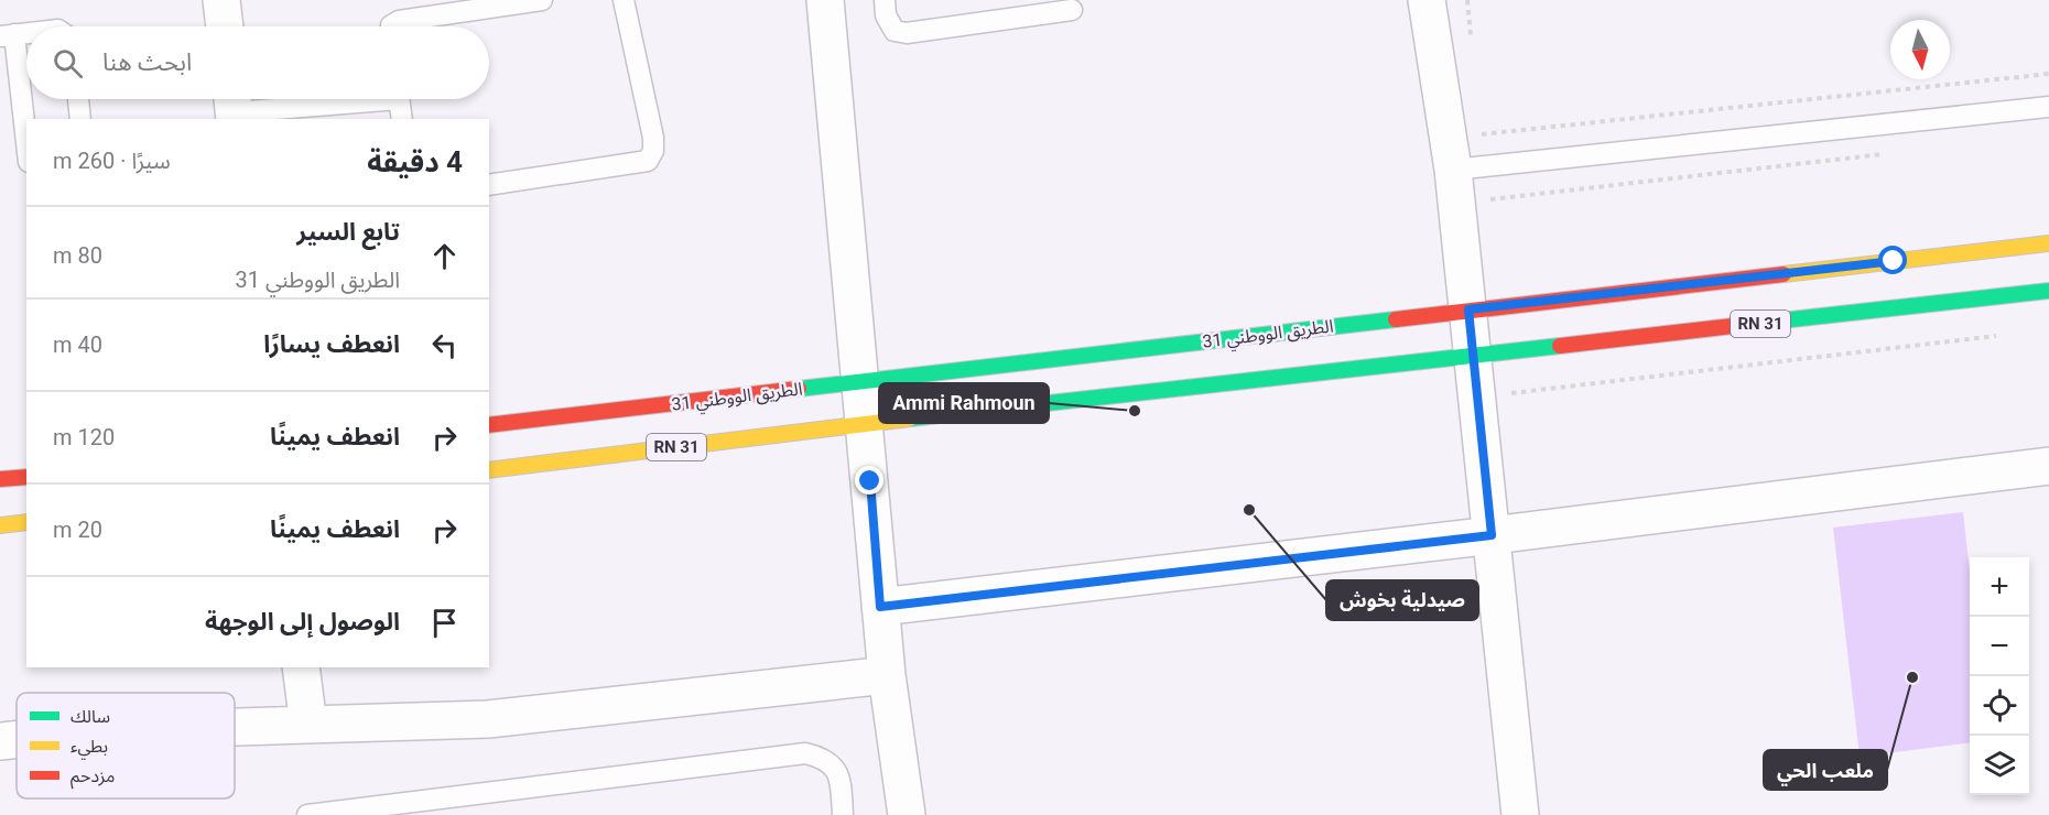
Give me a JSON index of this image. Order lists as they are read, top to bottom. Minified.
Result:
{"streets":{"main road":["RN 31","الطريق الووطني 31"]},"places":["Ammi Rahmoun","صيدلية بخوش","ملعب الحي"],"legend":["سالك","بطيء","مزدحم"],"north":"bottom","page":{"search":"ابحث هنا","heading":["4 دقيقة","سيرًا · 260 m"],"list":[["تابع السير","الطريق الووطني 31","80 m"],["انعطف يسارًا","40 m"],["انعطف يمينًا","120 m"],["انعطف يمينًا","20 m"],"الوصول إلى الوجهة"],"map_buttons":["+","−"]}}
